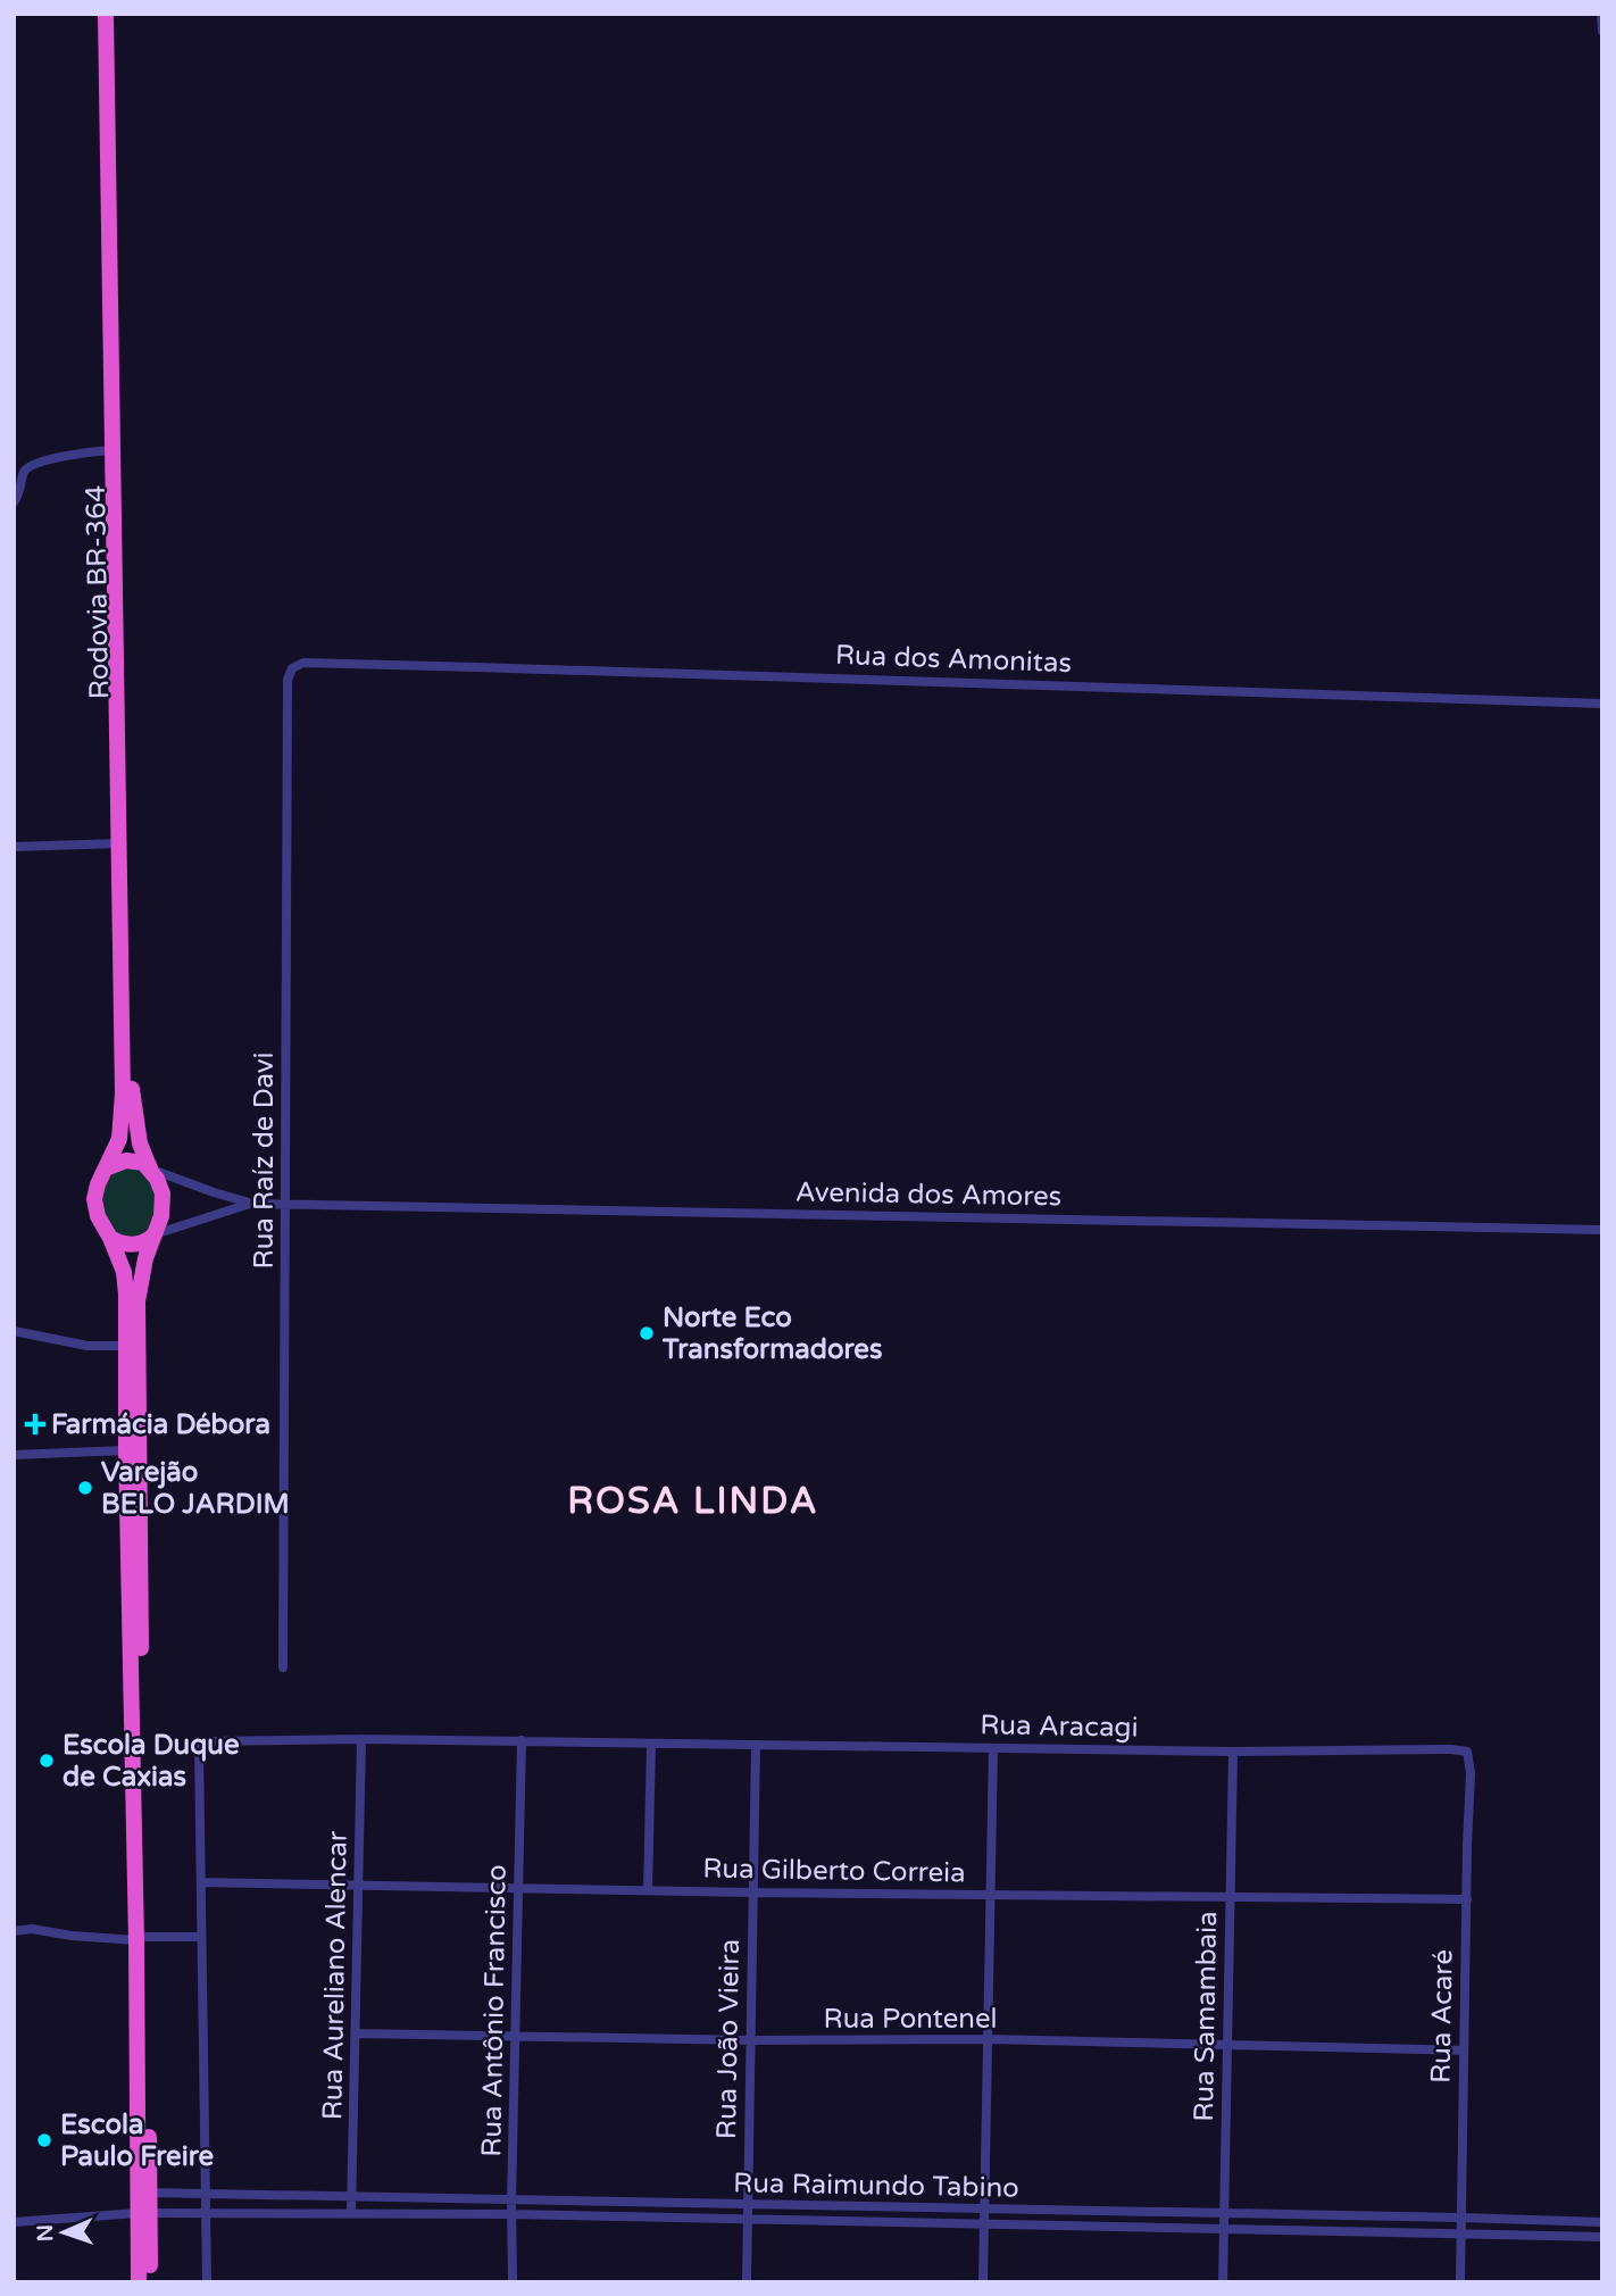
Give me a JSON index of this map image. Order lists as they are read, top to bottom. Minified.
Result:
{"streets":{"highway":["Rodovia BR-364"],"street":["Rua dos Amonitas","Rua Raíz de Davi","Avenida dos Amores","Rua Aracagi","Rua Gilberto Correia","Rua Aureliano Alencar","Rua Antônio Francisco","Rua Samambaia","Rua Acaré","Rua Pontenel","Rua João Vieira","Rua Raimundo Tabino"]},"crossings":[["Rodovia BR-364","Avenida dos Amores"],["Rua dos Amonitas","Rua Raíz de Davi"],["Rua Raíz de Davi","Avenida dos Amores"],["Rua Aracagi","Rua Samambaia"],["Rua Aracagi","Rua Acaré"],["Rua Aracagi","Rua João Vieira"],["Rua Gilberto Correia","Rua Aureliano Alencar"],["Rua Gilberto Correia","Rua Antônio Francisco"],["Rua Gilberto Correia","Rua Samambaia"],["Rua Gilberto Correia","Rua Acaré"],["Rua Gilberto Correia","Rua João Vieira"],["Rua Aureliano Alencar","Rua Pontenel"],["Rua Aureliano Alencar","Rua Raimundo Tabino"],["Rua Antônio Francisco","Rua Pontenel"],["Rua Antônio Francisco","Rua Raimundo Tabino"],["Rua Samambaia","Rua Pontenel"],["Rua Samambaia","Rua Raimundo Tabino"],["Rua Acaré","Rua Pontenel"],["Rua Acaré","Rua Raimundo Tabino"],["Rua Pontenel","Rua João Vieira"],["Rua João Vieira","Rua Raimundo Tabino"]],"districts":["ROSA LINDA"],"places":{"other":["Norte Eco Transformadores","Varejão BELO JARDIM","Escola Duque de Caxias","Escola Paulo Freire"],"health":["Farmácia Débora"]},"north":"left"}
